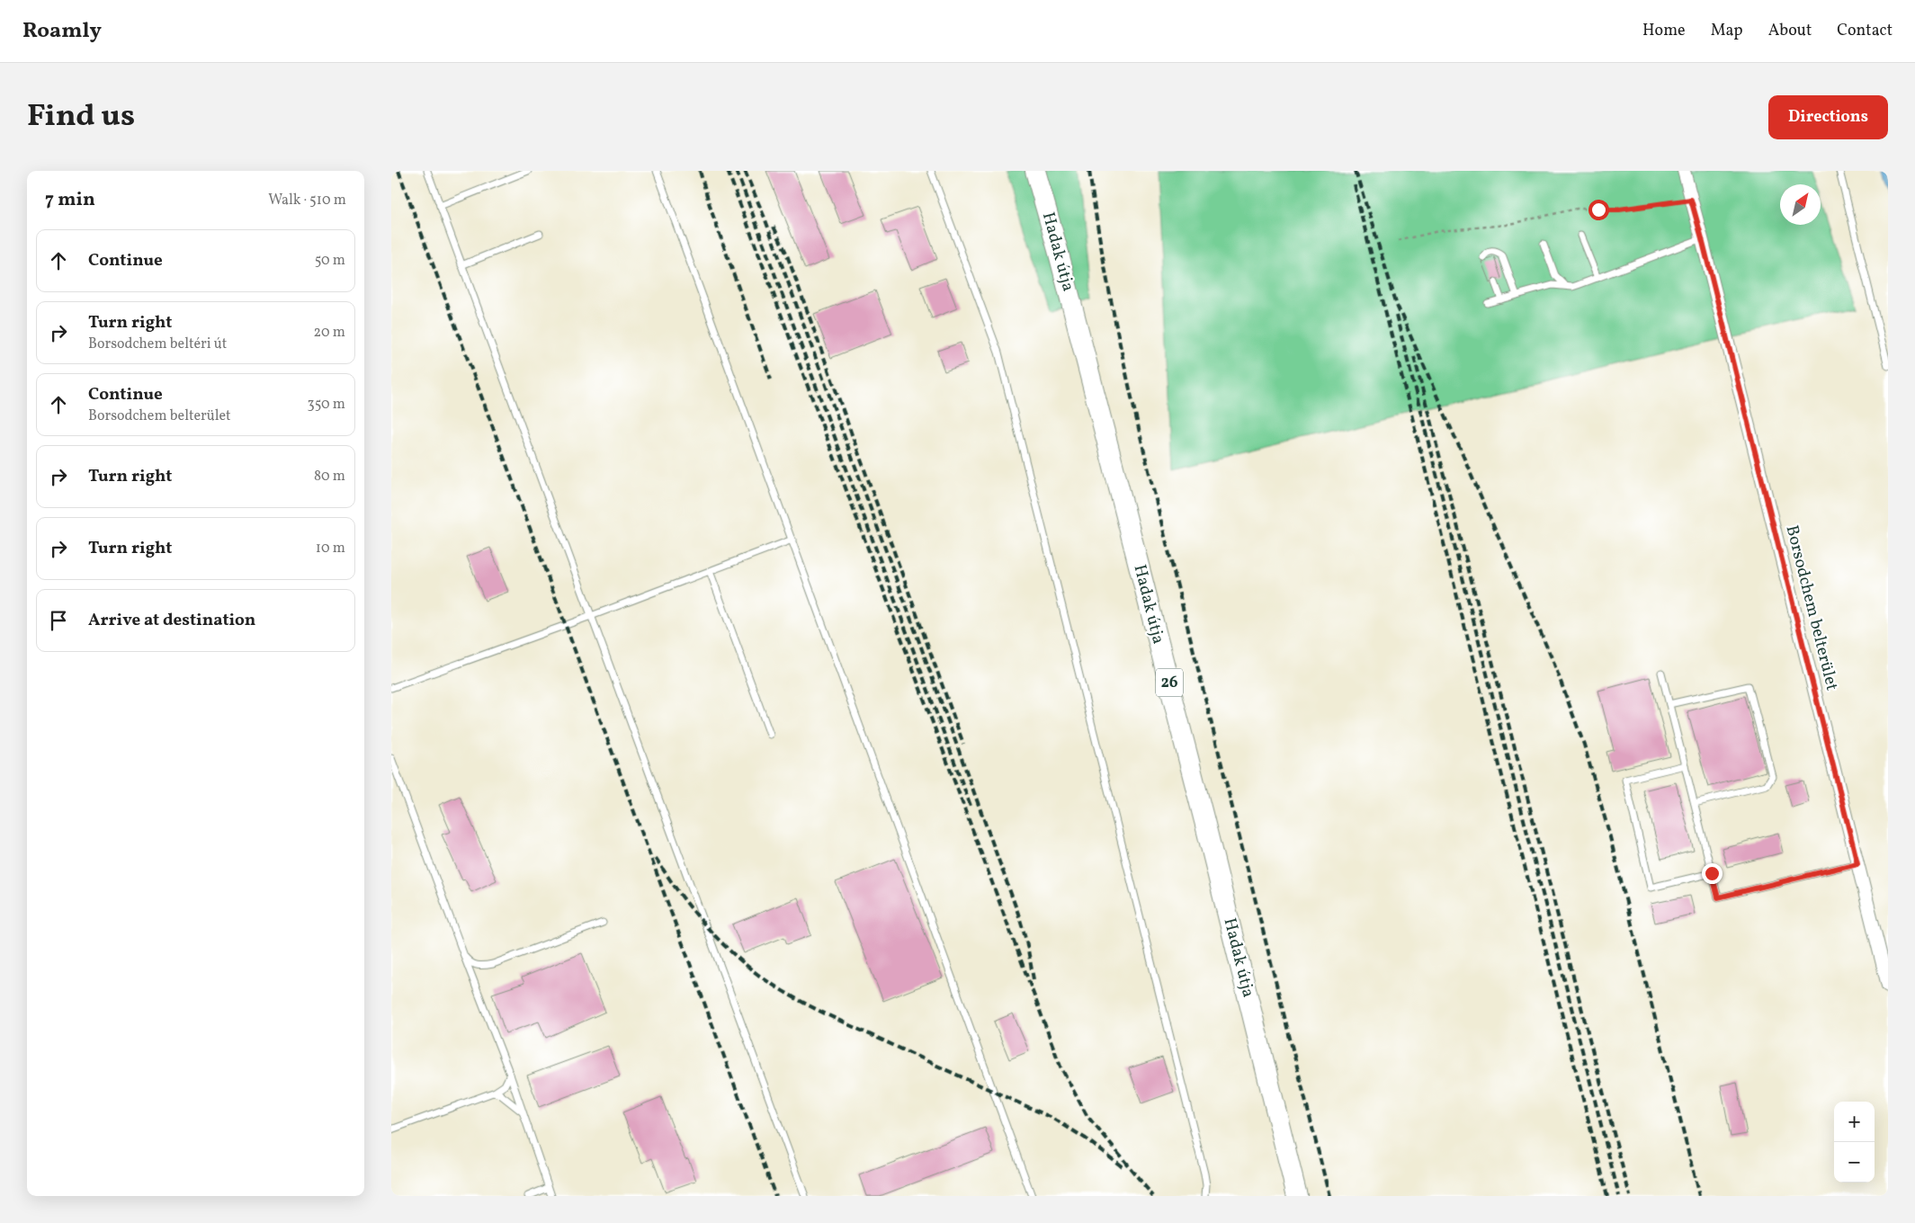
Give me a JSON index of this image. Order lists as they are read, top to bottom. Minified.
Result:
{"streets":{"main road":["Hadak útja","26"],"street":["Borsodchem belterület"]},"north":"top right","page":{"header":"Roamly","nav":["Home","Map","About","Contact"],"title":"Find us","buttons":"Directions","heading":["7 min","Walk · 510 m"],"list":[["Continue","50 m"],["Turn right","Borsodchem beltéri út","20 m"],["Continue","Borsodchem belterület","350 m"],["Turn right","80 m"],["Turn right","10 m"],"Arrive at destination"],"map_buttons":["+","−"]}}
